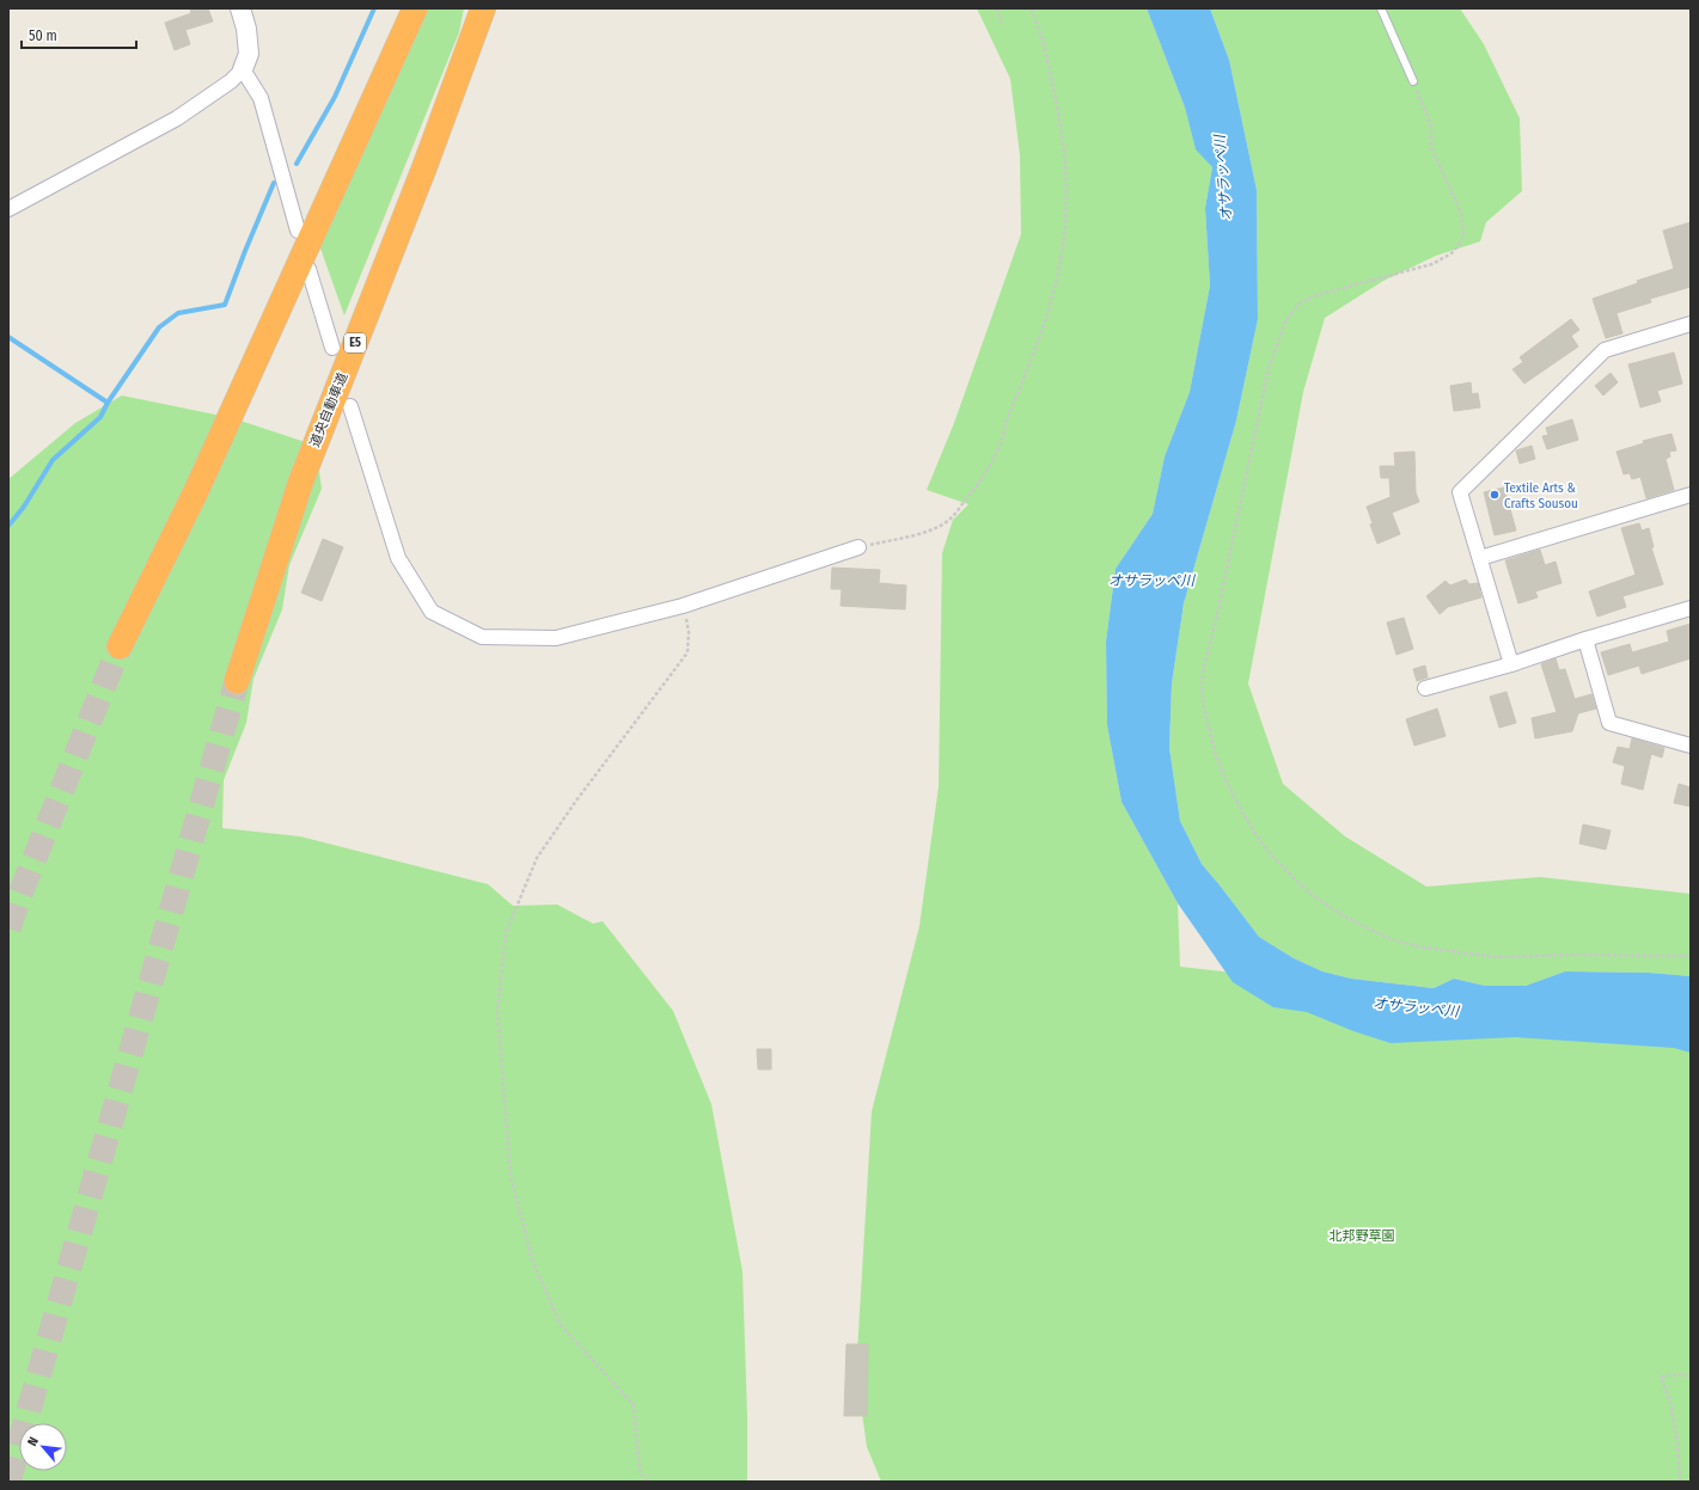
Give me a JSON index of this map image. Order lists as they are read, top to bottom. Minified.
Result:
{"streets":{"highway":["E5","道央自動車道"]},"water":["オサラッペ川"],"parks":["北邦野草園"],"places":["Textile Arts & Crafts Sousou"],"scale_bar":"50 m","north":"top left"}
